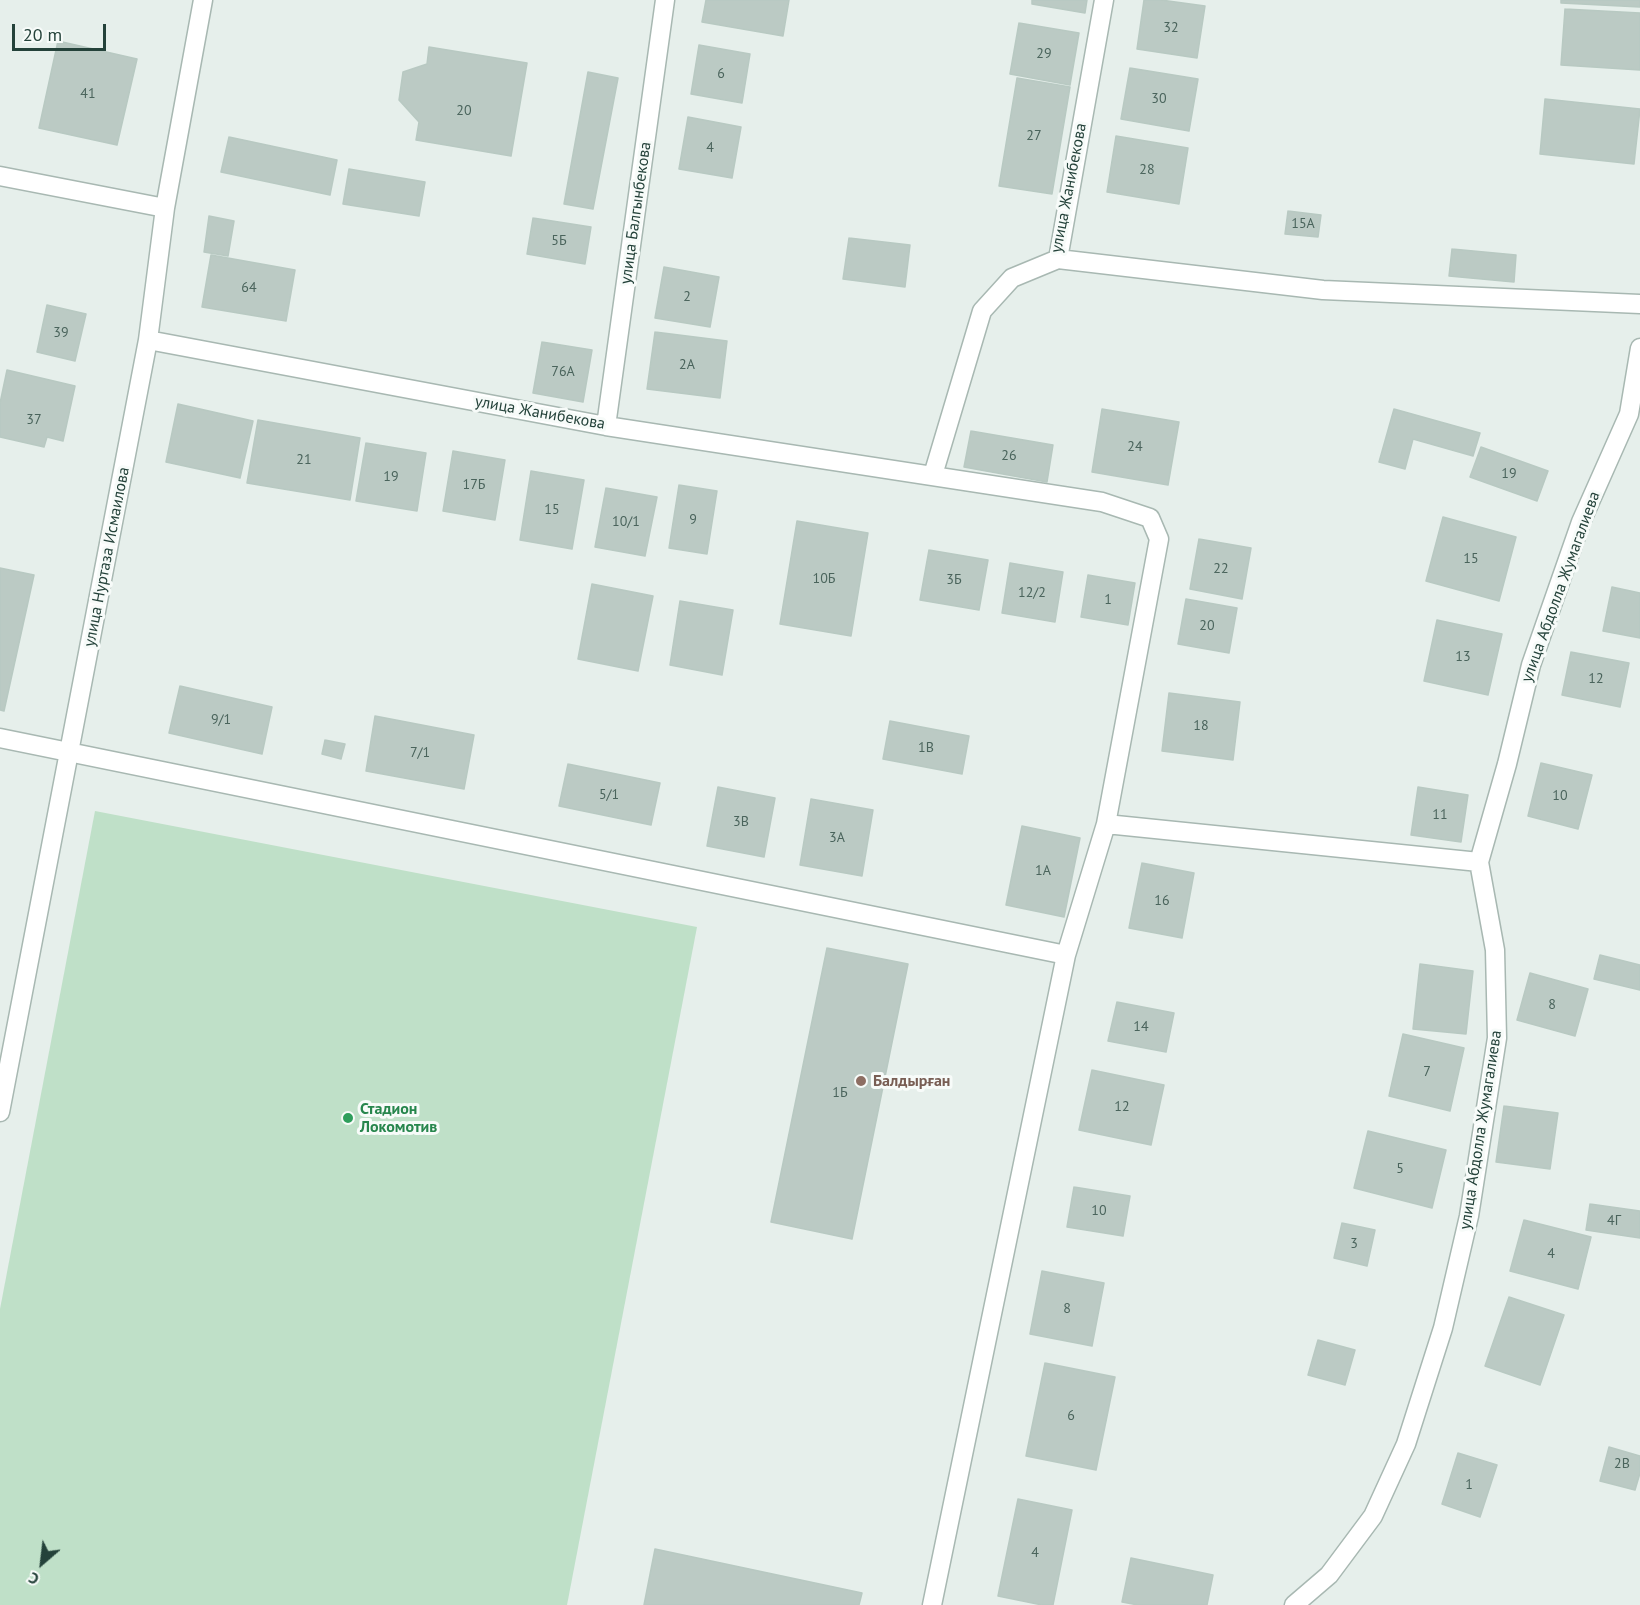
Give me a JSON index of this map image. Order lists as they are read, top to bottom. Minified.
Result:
{"streets":{"street":["улица Жанибекова","улица Балгынбекова","улица Нуртаза Исмаилова","улица Абдолла Жумагалиева"]},"crossings":[["улица Жанибекова","улица Балгынбекова"],["улица Жанибекова","улица Нуртаза Исмаилова"]],"places":["Балдырған","Стадион Локомотив"],"house_numbers":["32","29","6","41","30","20","27","4","28","15А","5Б","64","2","39","2А","76А","37","24","26","21","19","19","17Б","15","9","10/1","15","22","10Б","3Б","12/2","1","20","13","12","9/1","18","1В","7/1","5/1","10","11","3В","3А","1А","16","8","14","7","1Б","12","5","10","4Г","3","4","8","6","2В","1","4"],"scale_bar":"20 m","north":"bottom left"}
